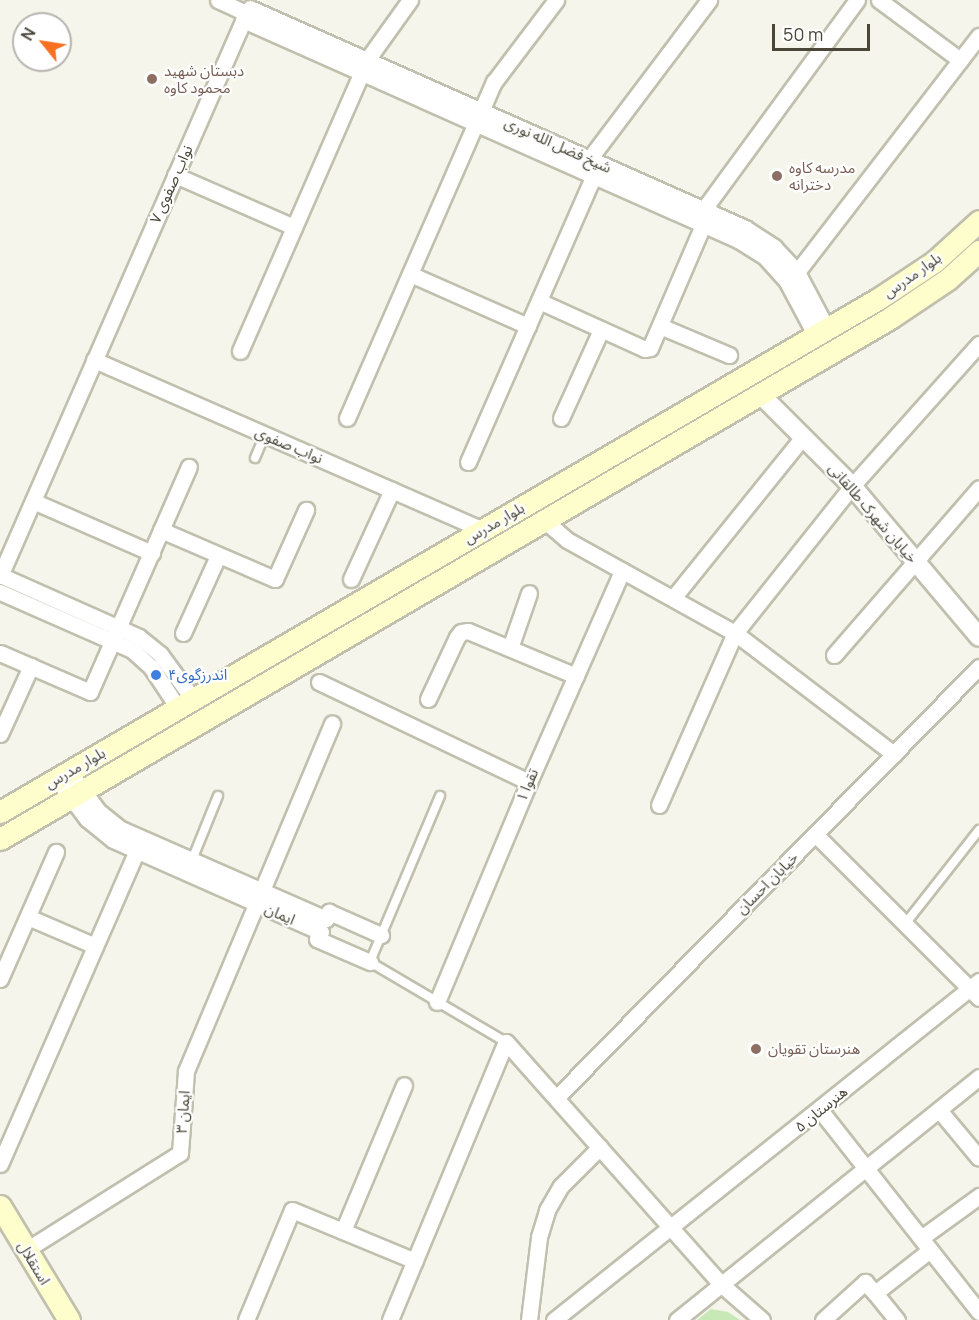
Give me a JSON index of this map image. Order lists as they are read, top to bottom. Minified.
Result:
{"streets":{"main road":["بلوار مدرس","استقلال"],"street":["شیخ فضل الله نوری","نواب صفوی ۷","نواب صفوی","خیابان شهرک طالقانی","تقوا ۱","خیابان احسان","ایمان","هنرستان ۵","ایمان ۳"]},"crossings":[["شیخ فضل الله نوری","نواب صفوی ۷"],["شیخ فضل الله نوری","بلوار مدرس"],["نواب صفوی ۷","نواب صفوی"],["بلوار مدرس","نواب صفوی"],["بلوار مدرس","خیابان شهرک طالقانی"],["بلوار مدرس","ایمان"],["تقوا ۱","ایمان"],["ایمان","ایمان ۳"],["ایمان ۳","استقلال"]],"places":["دبستان شهید محمود کاوه","مدرسه کاوه دخترانه","اندرزگوی۴","هنرستان تقویان"],"scale_bar":"50 m","north":"top left"}
